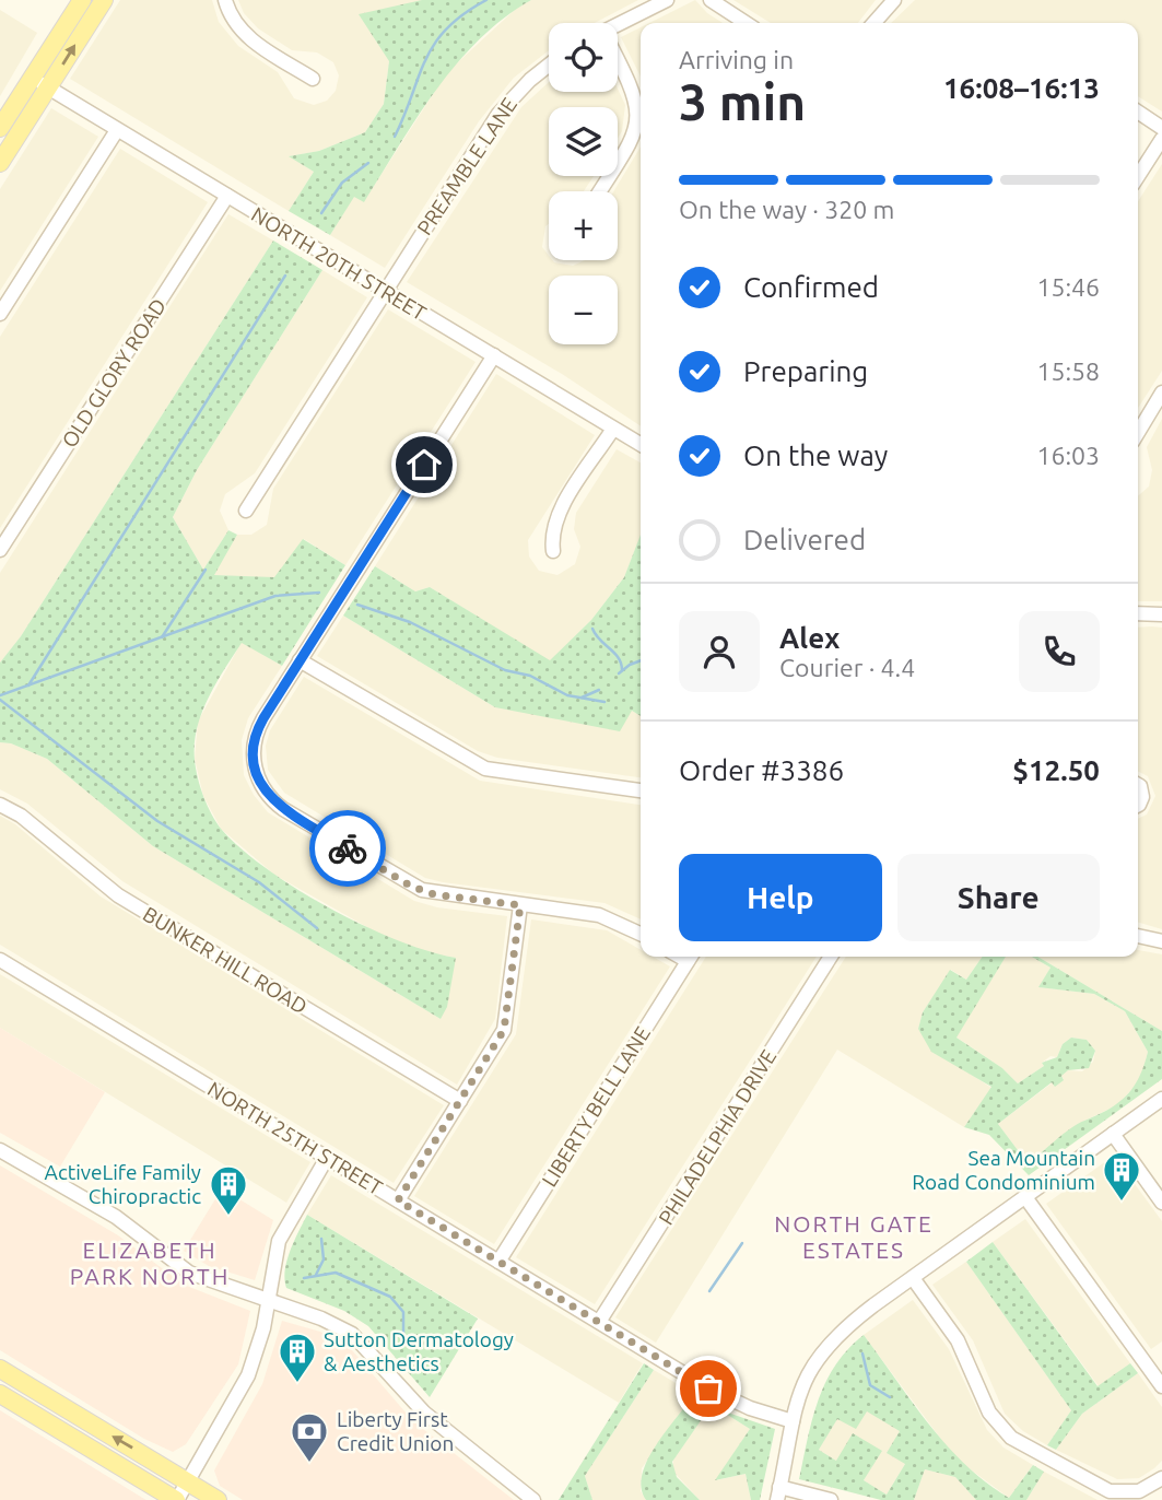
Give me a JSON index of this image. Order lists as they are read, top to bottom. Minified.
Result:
{"streets":{"street":["PREAMBLE LANE","NORTH 20TH STREET","OLD GLORY ROAD","BUNKER HILL ROAD","LIBERTY BELL LANE","PHILADELPHIA DRIVE","NORTH 25TH STREET"]},"crossings":[["PREAMBLE LANE","NORTH 20TH STREET"],["NORTH 20TH STREET","OLD GLORY ROAD"],["LIBERTY BELL LANE","NORTH 25TH STREET"],["PHILADELPHIA DRIVE","NORTH 25TH STREET"]],"districts":["NORTH GATE ESTATES","ELIZABETH PARK NORTH"],"places":{"building":["Sea Mountain Road Condominium","ActiveLife Family Chiropractic","Sutton Dermatology & Aesthetics"],"bank":["Liberty First Credit Union"]},"page":{"map_buttons":["+","−"],"heading":["3 min","Arriving in","16:08–16:13"],"panel":["Alex","Courier · 4.4","Order #3386","$12.50"],"bar":"On the way · 320 m","list":[["Confirmed","15:46"],["Preparing","15:58"],["On the way","16:03"],"Delivered"],"buttons":["Help","Share"]}}
